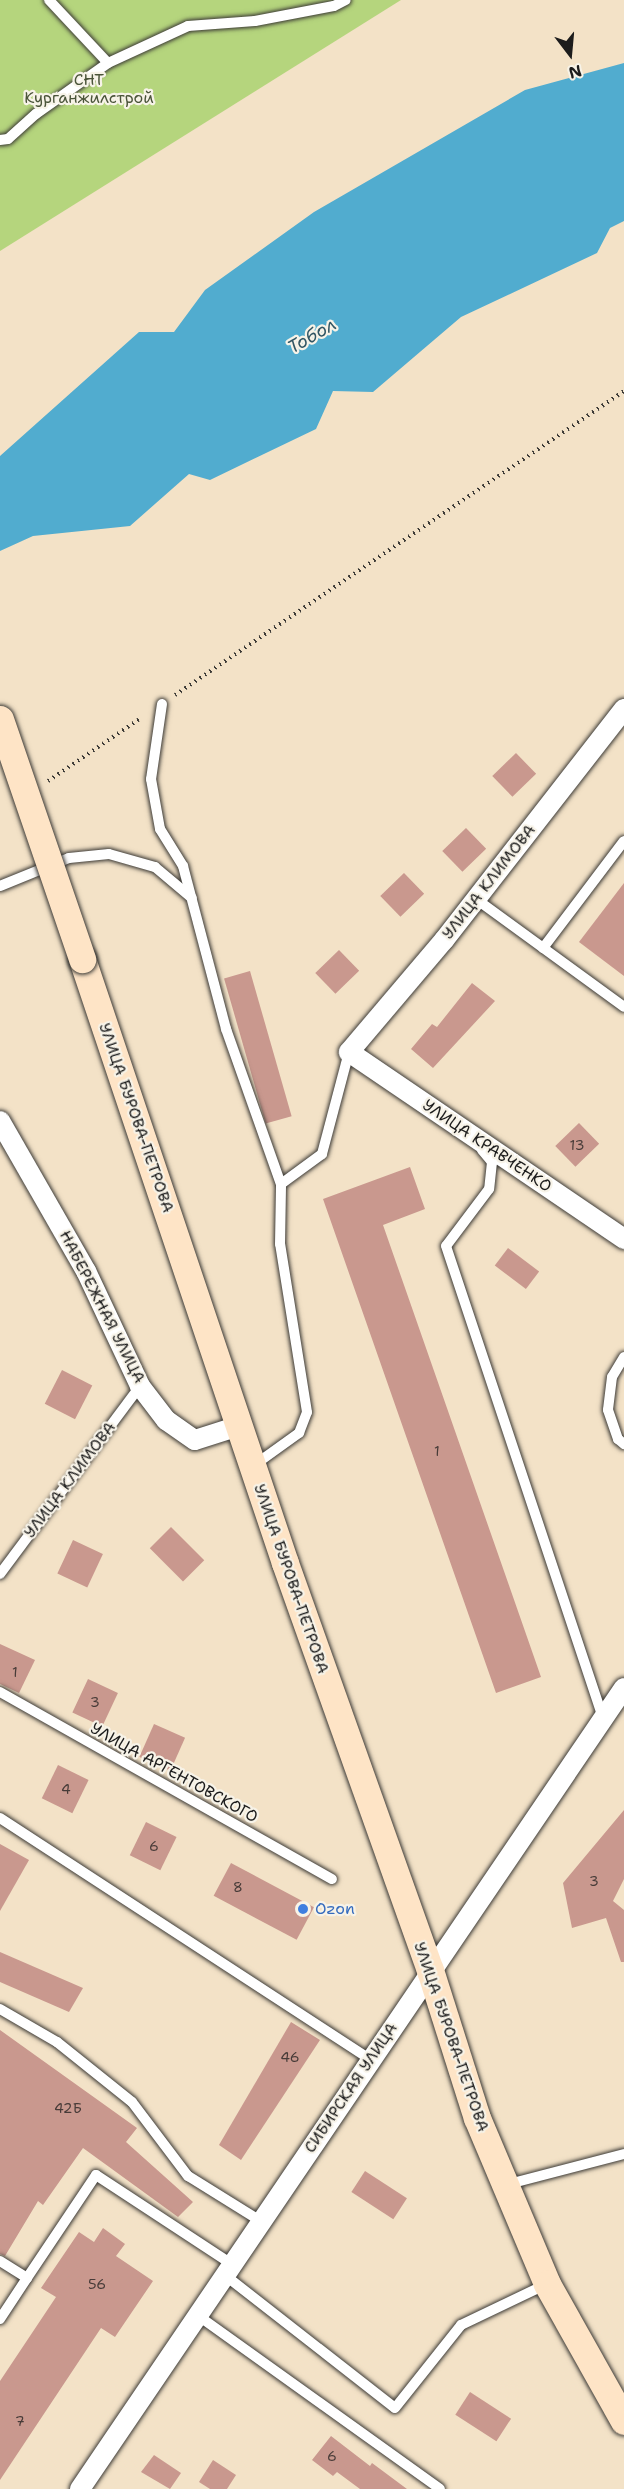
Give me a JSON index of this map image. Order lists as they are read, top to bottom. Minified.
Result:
{"streets":{"main road":["УЛИЦА БУРОВА-ПЕТРОВА"],"street":["УЛИЦА КЛИМОВА","УЛИЦА КРАВЧЕНКО","НАБЕРЕЖНАЯ УЛИЦА","СИБИРСКАЯ УЛИЦА"],"lane":["УЛИЦА АРГЕНТОВСКОГО"]},"crossings":[["УЛИЦА КЛИМОВА","УЛИЦА КРАВЧЕНКО"],["УЛИЦА КЛИМОВА","НАБЕРЕЖНАЯ УЛИЦА"],["УЛИЦА БУРОВА-ПЕТРОВА","НАБЕРЕЖНАЯ УЛИЦА"],["УЛИЦА БУРОВА-ПЕТРОВА","СИБИРСКАЯ УЛИЦА"]],"water":["Тобол"],"parks":["СНТ Курганжилстрой"],"places":["Ozon"],"house_numbers":["13","1","1","3","4","6","3","8","46","42Б","56","7","6"],"north":"bottom"}
